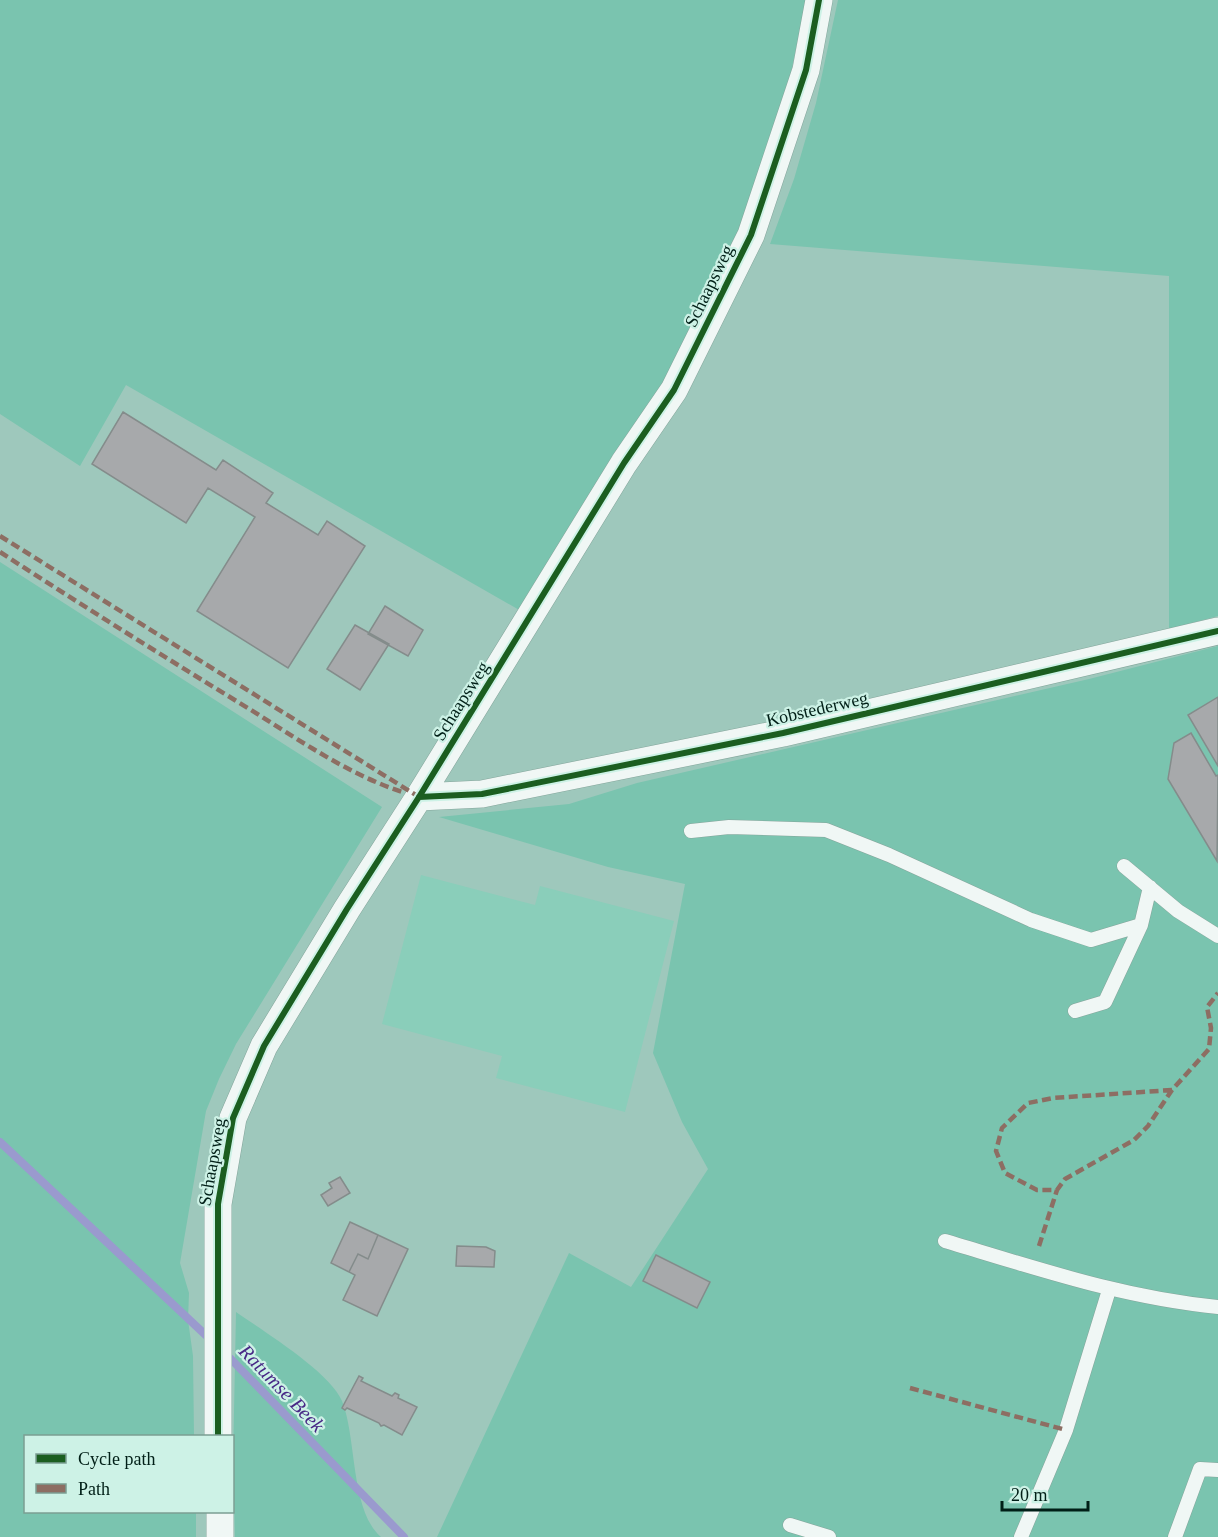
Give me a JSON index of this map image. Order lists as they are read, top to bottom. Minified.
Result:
{"streets":{"street":["Schaapsweg","Kobstederweg"]},"crossings":[["Schaapsweg","Kobstederweg"]],"water":["Ratumse Beek"],"legend":["Cycle path","Path"],"scale_bar":"20 m"}
